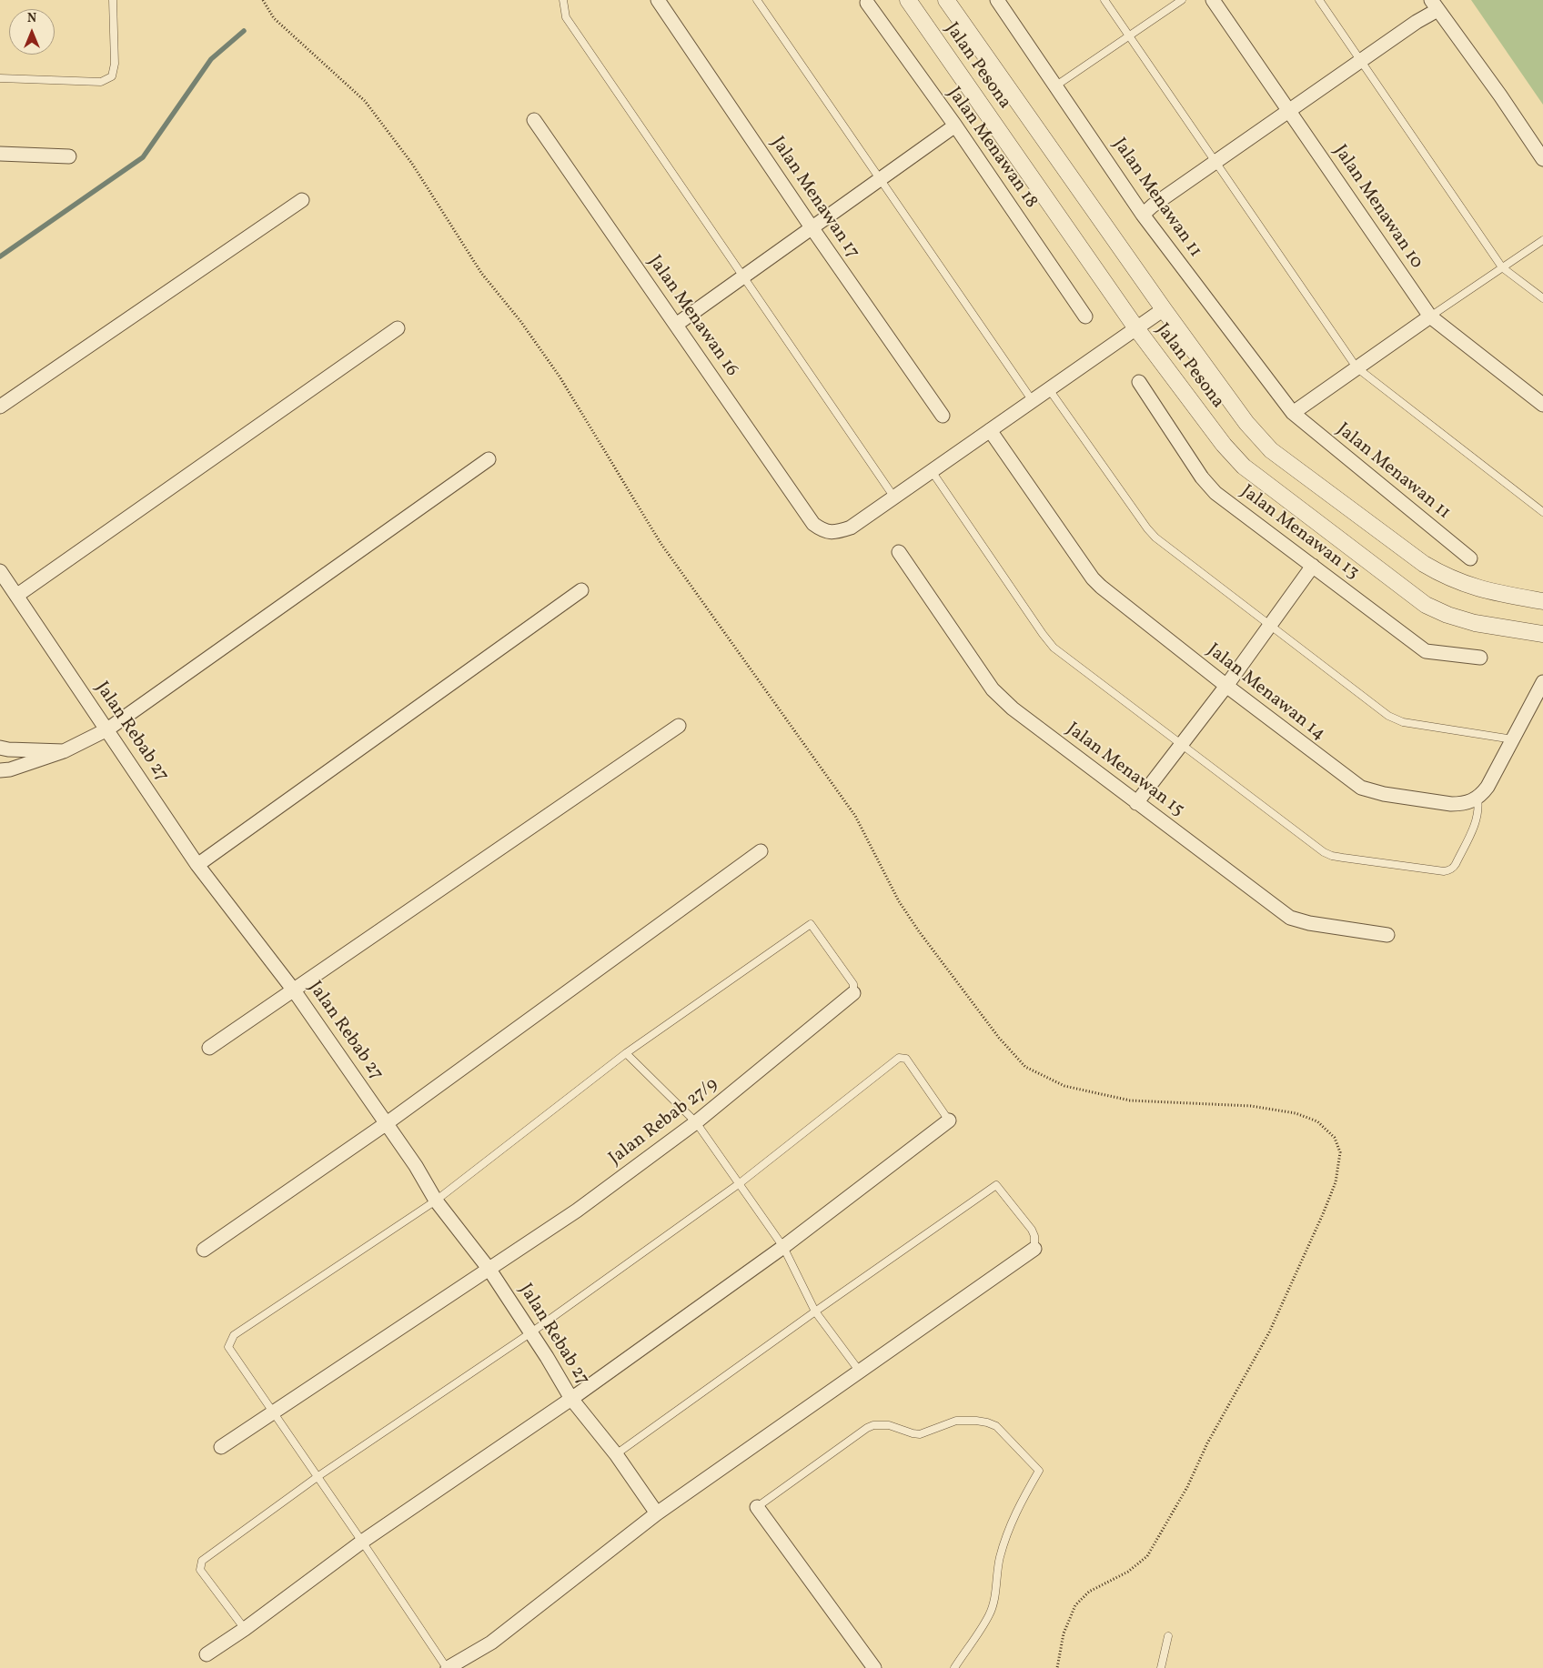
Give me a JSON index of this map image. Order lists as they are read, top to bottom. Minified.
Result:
{"streets":{"street":["Jalan Pesona","Jalan Menawan 18","Jalan Menawan 17","Jalan Menawan 11","Jalan Menawan 10","Jalan Menawan 16","Jalan Menawan 13","Jalan Menawan 14","Jalan Rebab 27","Jalan Menawan 15","Jalan Rebab 27/9"]},"crossings":[["Jalan Rebab 27","Jalan Rebab 27/9"]],"north":"top"}
